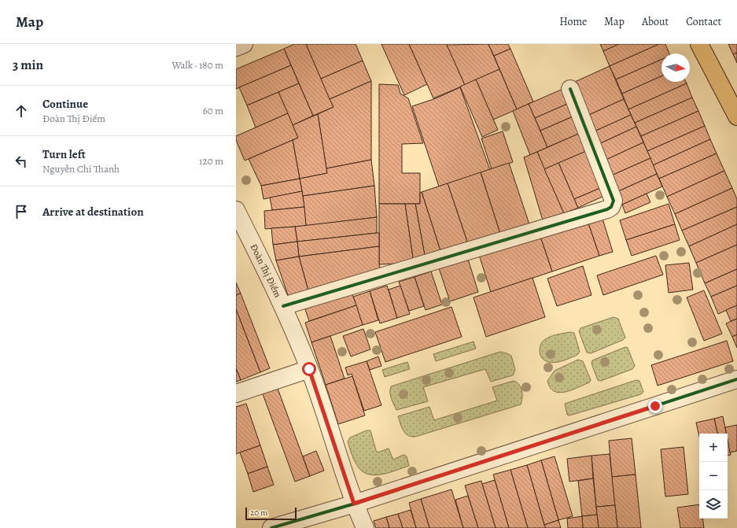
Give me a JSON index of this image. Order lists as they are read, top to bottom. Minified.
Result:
{"streets":{"street":["Đoàn Thị Điểm"]},"scale_bar":"20 m","north":"right","page":{"header":"Map","nav":["Home","Map","About","Contact"],"heading":["3 min","Walk · 180 m"],"list":[["Continue","Đoàn Thị Điểm","60 m"],["Turn left","Nguyễn Chí Thanh","120 m"],"Arrive at destination"],"map_buttons":["+","−"],"scale":"20 m"}}
